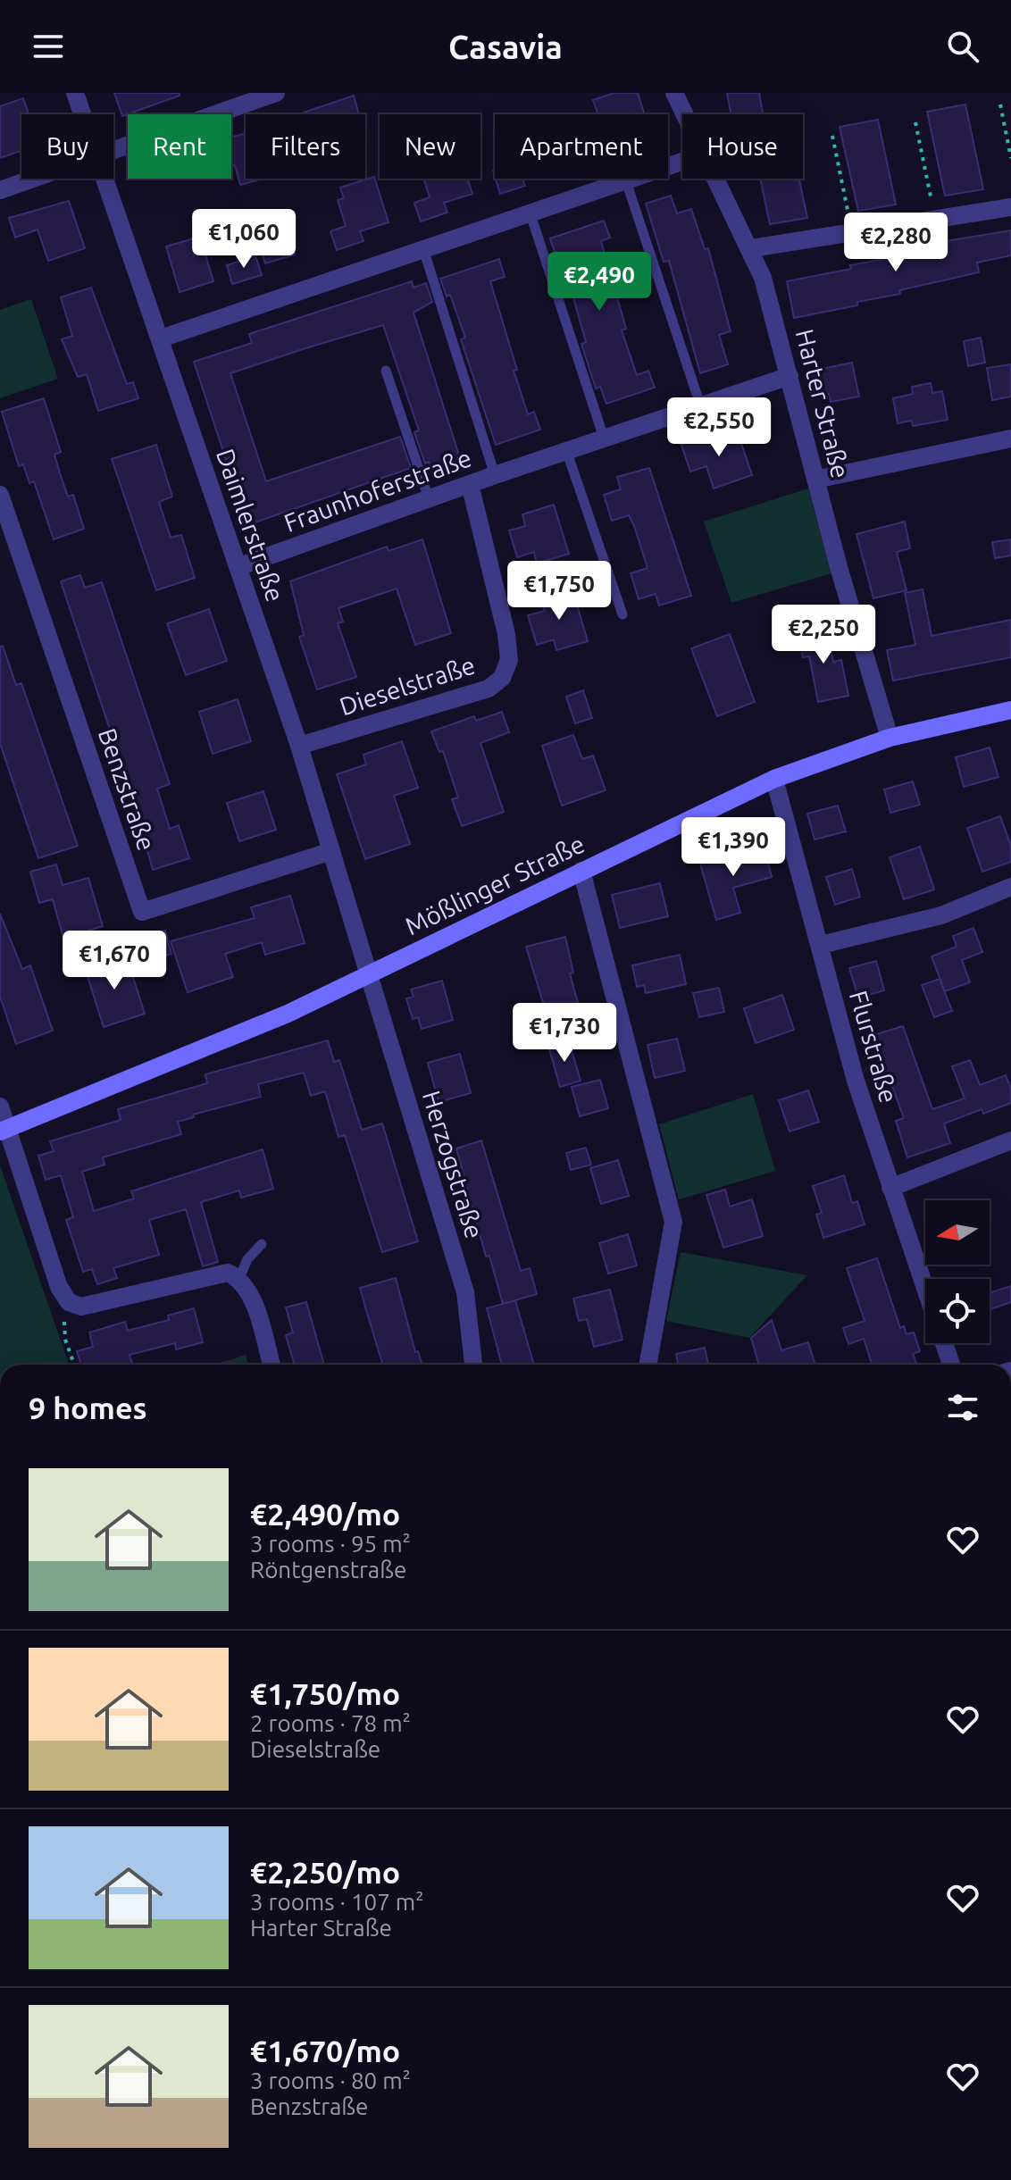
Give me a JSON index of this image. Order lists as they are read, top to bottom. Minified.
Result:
{"streets":{"street":["Harter Straße","Fraunhoferstraße","Daimlerstraße","Dieselstraße","Benzstraße","Mößlinger Straße","Flurstraße","Herzogstraße"]},"crossings":[["Harter Straße","Fraunhoferstraße"],["Harter Straße","Mößlinger Straße"],["Fraunhoferstraße","Daimlerstraße"],["Fraunhoferstraße","Dieselstraße"],["Daimlerstraße","Dieselstraße"],["Daimlerstraße","Benzstraße"],["Daimlerstraße","Mößlinger Straße"],["Daimlerstraße","Herzogstraße"],["Mößlinger Straße","Flurstraße"],["Mößlinger Straße","Herzogstraße"]],"north":"left","page":{"header":"Casavia","chip":["Buy","Rent","Filters","New","Apartment","House"],"price":["€1,060","€2,280","€2,490","€2,550","€1,750","€2,250","€1,390","€1,670","€1,730"],"heading":"9 homes","list":[{"name":"€2,490/mo","note":"3 rooms · 95 m² · Röntgenstraße"},{"name":"€1,750/mo","note":"2 rooms · 78 m² · Dieselstraße"},{"name":"€2,250/mo","note":"3 rooms · 107 m² · Harter Straße"},{"name":"€1,670/mo","note":"3 rooms · 80 m² · Benzstraße"}]}}
